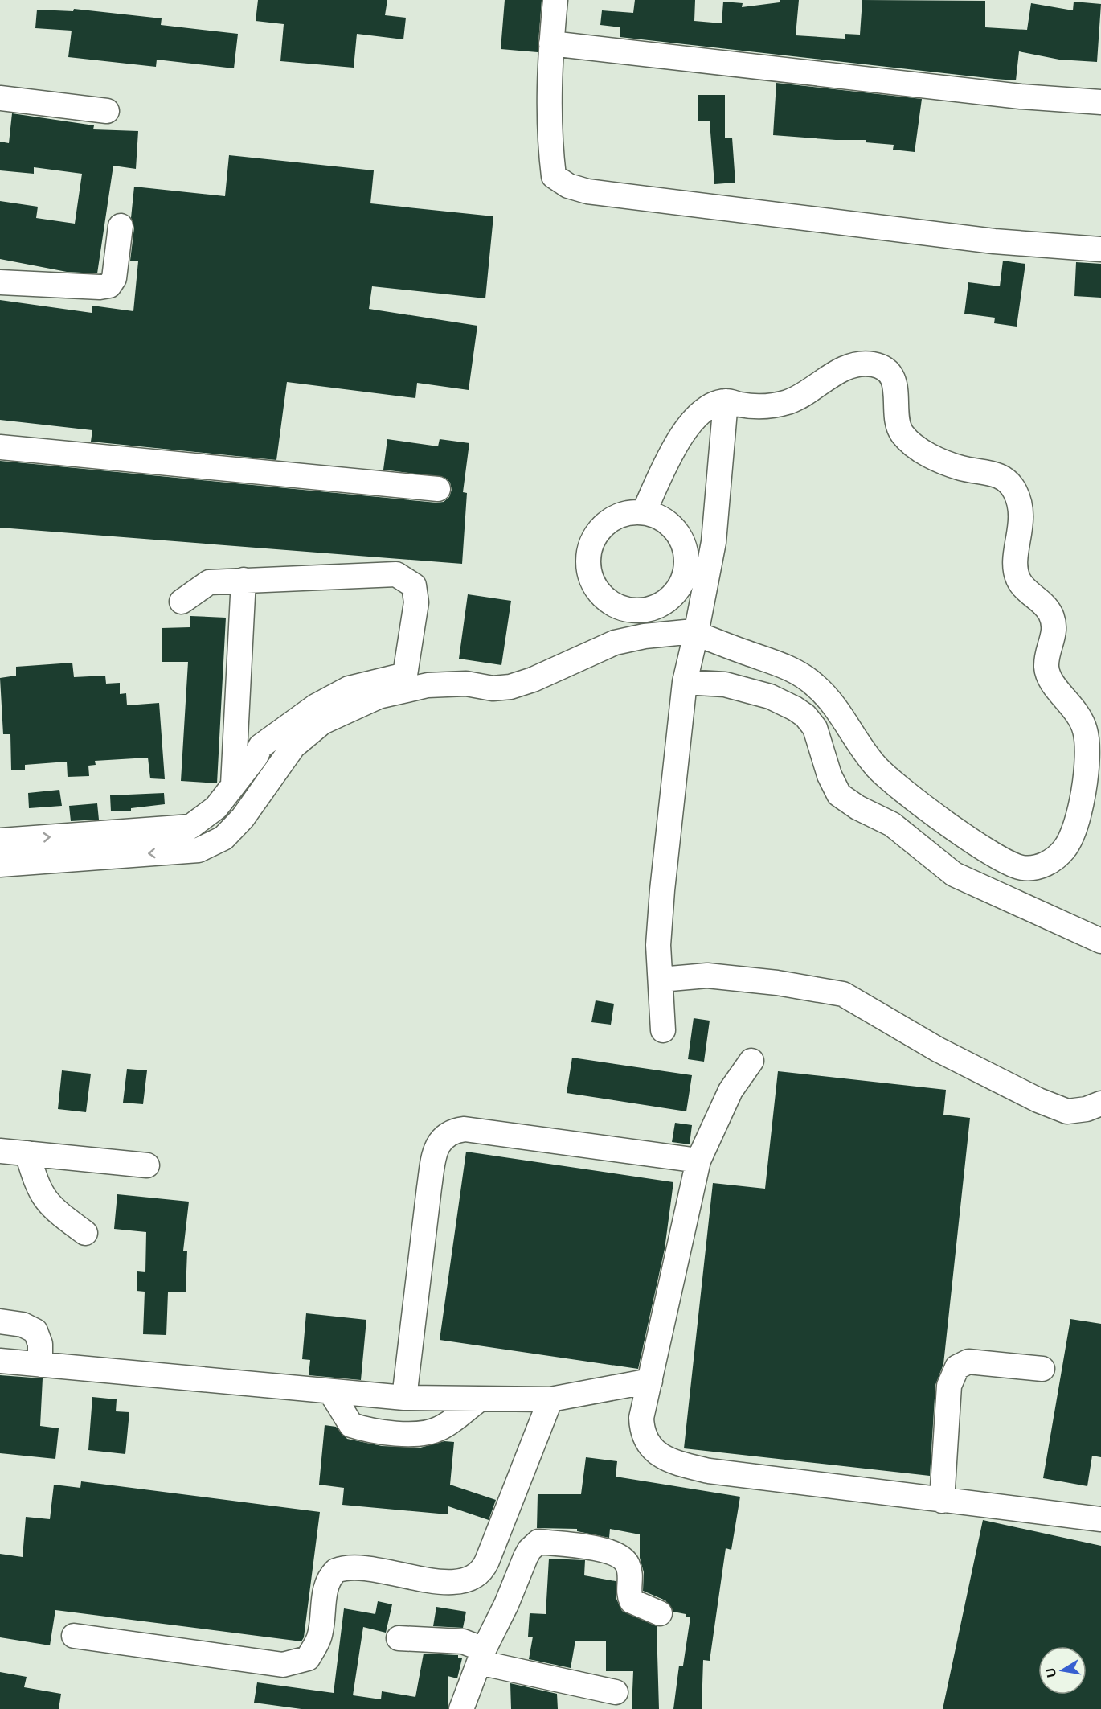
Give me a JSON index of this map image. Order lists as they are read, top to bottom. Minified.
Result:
{"north":"left"}
